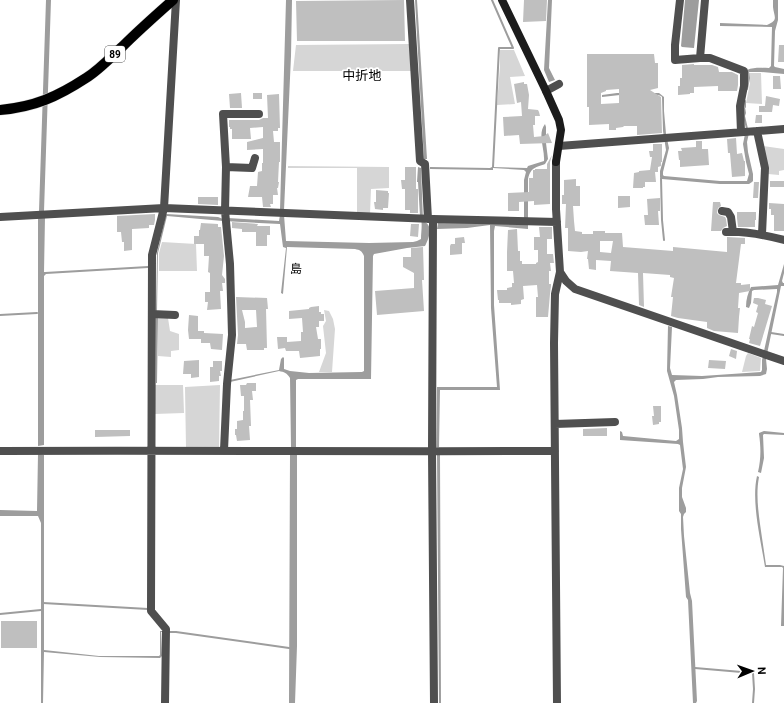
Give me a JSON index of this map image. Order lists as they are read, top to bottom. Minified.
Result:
{"streets":{"main road":["89"]},"districts":["中折地","島"],"north":"right"}
